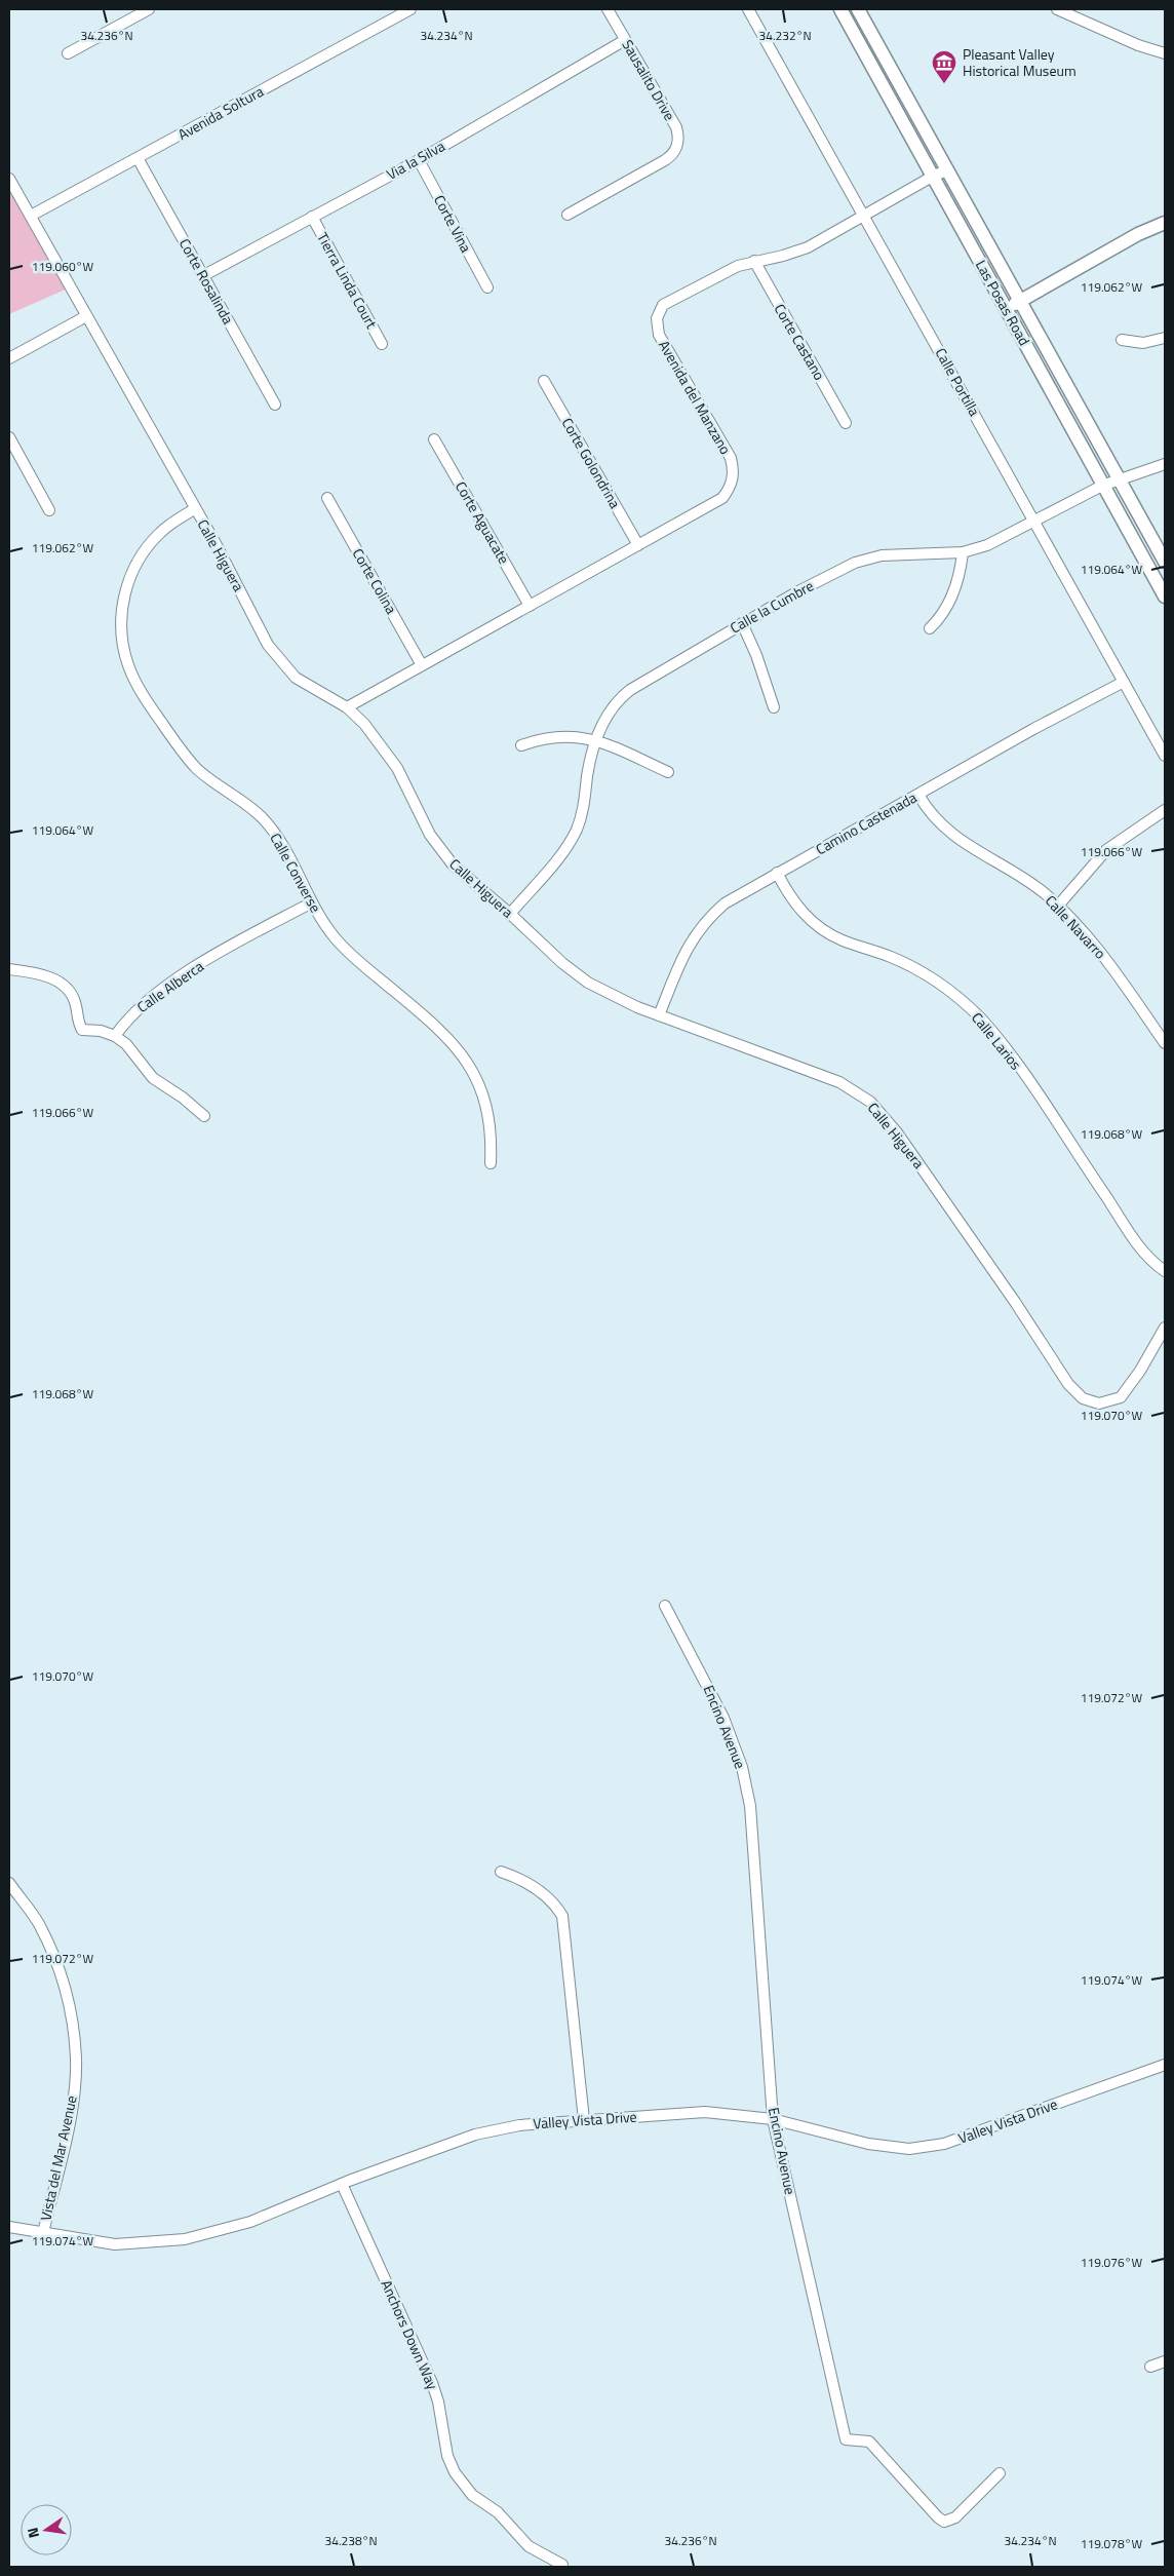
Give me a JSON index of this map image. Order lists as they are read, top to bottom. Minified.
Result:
{"streets":{"main road":["Las Posas Road"],"street":["Sausalito Drive","Avenida Soltura","Via la Silva","Corte Vina","Tierra Linda Court","Corte Rosalinda","Corte Castano","Calle Portilla","Avenida del Manzano","Corte Golondrina","Corte Aguacate","Calle Higuera","Corte Colina","Calle la Cumbre","Camino Castenada","Calle Converse","Calle Navarro","Calle Alberca","Calle Larios","Encino Avenue","Valley Vista Drive","Vista del Mar Avenue","Anchors Down Way"]},"crossings":[["Sausalito Drive","Via la Silva"],["Avenida Soltura","Corte Rosalinda"],["Avenida Soltura","Calle Higuera"],["Via la Silva","Corte Vina"],["Via la Silva","Tierra Linda Court"],["Via la Silva","Corte Rosalinda"],["Las Posas Road","Avenida del Manzano"],["Las Posas Road","Calle la Cumbre"],["Corte Castano","Avenida del Manzano"],["Calle Portilla","Avenida del Manzano"],["Calle Portilla","Calle la Cumbre"],["Calle Portilla","Camino Castenada"],["Avenida del Manzano","Corte Golondrina"],["Avenida del Manzano","Corte Aguacate"],["Avenida del Manzano","Calle Higuera"],["Avenida del Manzano","Corte Colina"],["Calle Higuera","Calle la Cumbre"],["Calle Higuera","Camino Castenada"],["Calle Higuera","Calle Converse"],["Camino Castenada","Calle Navarro"],["Camino Castenada","Calle Larios"],["Calle Converse","Calle Alberca"],["Encino Avenue","Valley Vista Drive"],["Valley Vista Drive","Vista del Mar Avenue"],["Valley Vista Drive","Anchors Down Way"]],"places":{"museum":["Pleasant Valley Historical Museum"]},"north":"left","coordinates":["34.236°N","34.234°N","34.232°N","119.060°W","119.062°W","119.064°W","119.066°W","119.068°W","119.070°W","119.072°W","119.074°W","119.076°W","34.238°N","119.078°W"]}
